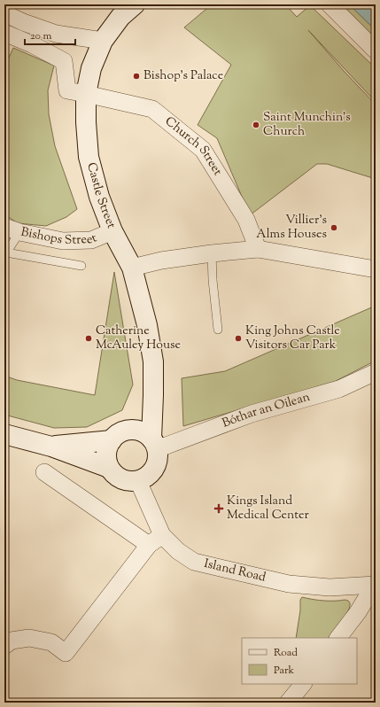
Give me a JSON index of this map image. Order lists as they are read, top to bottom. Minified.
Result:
{"streets":{"main road":["Castle Street"],"street":["Church Street","Bishops Street","Bóthar an Oilean","Island Road"]},"crossings":[["Church Street","Castle Street"],["Castle Street","Bishops Street"],["Castle Street","Bóthar an Oilean"],["Castle Street","Island Road"],["Bóthar an Oilean","Island Road"]],"places":{"other":["Bishop's Palace","Saint Munchin's Church","Villier's Alms Houses","Catherine McAuley House","King Johns Castle Visitors Car Park"],"health":["Kings Island Medical Center"]},"legend":["Road","Park"],"scale_bar":"20 m"}
